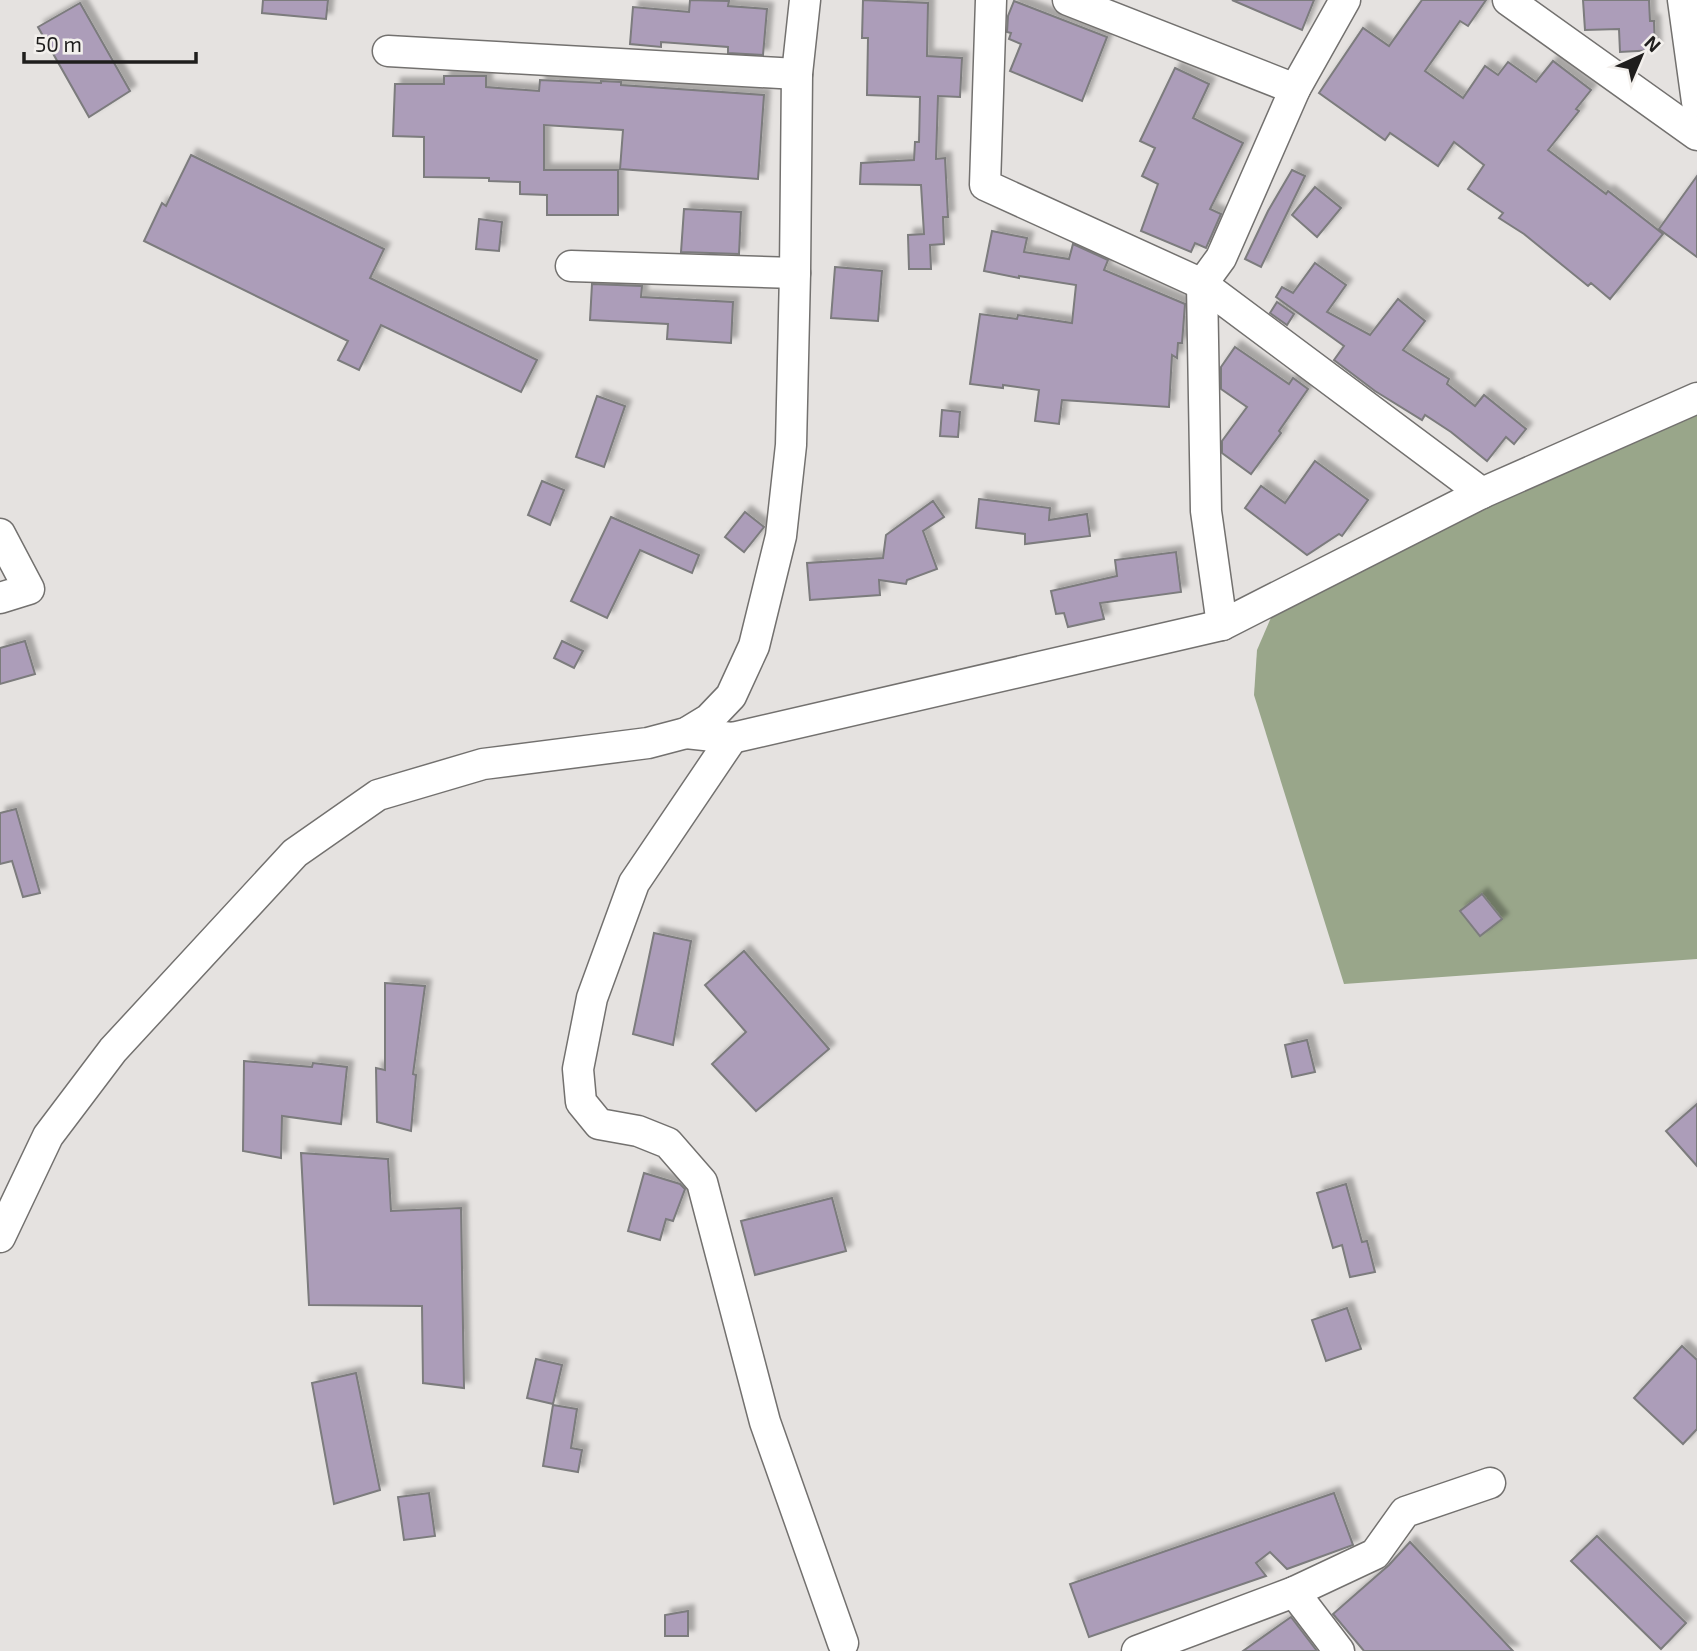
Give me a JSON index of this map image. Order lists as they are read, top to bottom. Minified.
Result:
{"scale_bar":"50 m","north":"top right"}
